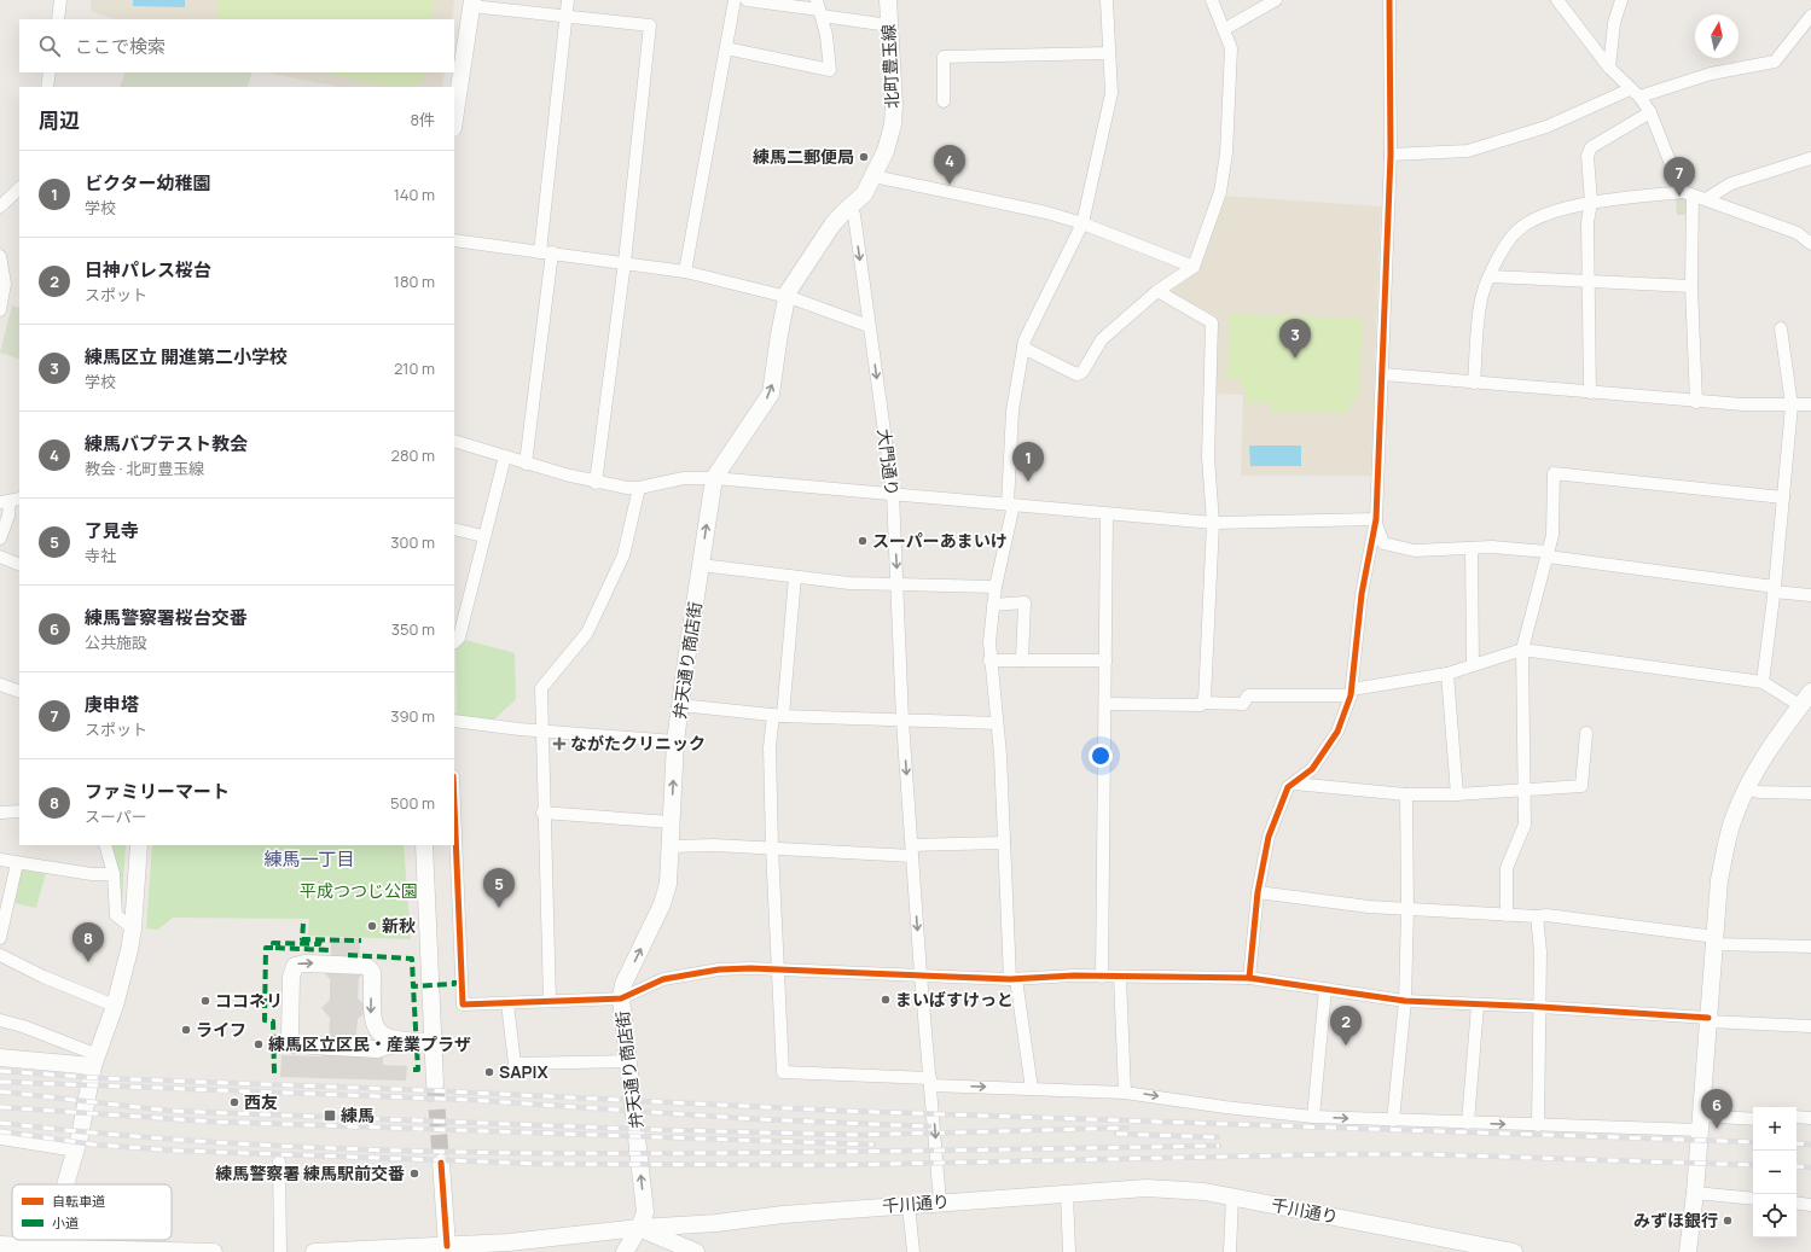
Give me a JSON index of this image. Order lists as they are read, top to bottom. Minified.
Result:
{"streets":{"main road":["北町豊玉線","弁天通り商店街","千川通り"],"street":["大門通り"]},"crossings":[["北町豊玉線","大門通り"],["北町豊玉線","弁天通り商店街"],["大門通り","弁天通り商店街"],["大門通り","千川通り"],["弁天通り商店街","千川通り"]],"one_way":["弁天通り商店街"],"districts":["練馬一丁目"],"parks":["平成つつじ公園"],"places":{"other":["練馬二郵便局","スーパーあまいけ","新秋","まいばすけっと","ココネリ","ライフ","練馬区立区民・産業プラザ","SAPIX","西友","練馬警察署 練馬駅前交番","みずほ銀行"],"health":["ながたクリニック"],"transit":["練馬"]},"legend":["自転車道","小道"],"north":"top","page":{"search":"ここで検索","heading":["周辺","8件"],"pins":["4","7","3","1","5","8","2","6"],"list":[{"mark":"1","name":"ビクター幼稚園","note":"学校","value":"140 m"},{"mark":"2","name":"日神パレス桜台","note":"スポット","value":"180 m"},{"mark":"3","name":"練馬区立 開進第二小学校","note":"学校","value":"210 m"},{"mark":"4","name":"練馬バプテスト教会","note":"教会 · 北町豊玉線","value":"280 m"},{"mark":"5","name":"了見寺","note":"寺社","value":"300 m"},{"mark":"6","name":"練馬警察署桜台交番","note":"公共施設","value":"350 m"},{"mark":"7","name":"庚申塔","note":"スポット","value":"390 m"},{"mark":"8","name":"ファミリーマート","note":"スーパー","value":"500 m"}],"map_buttons":["+","−"]}}
